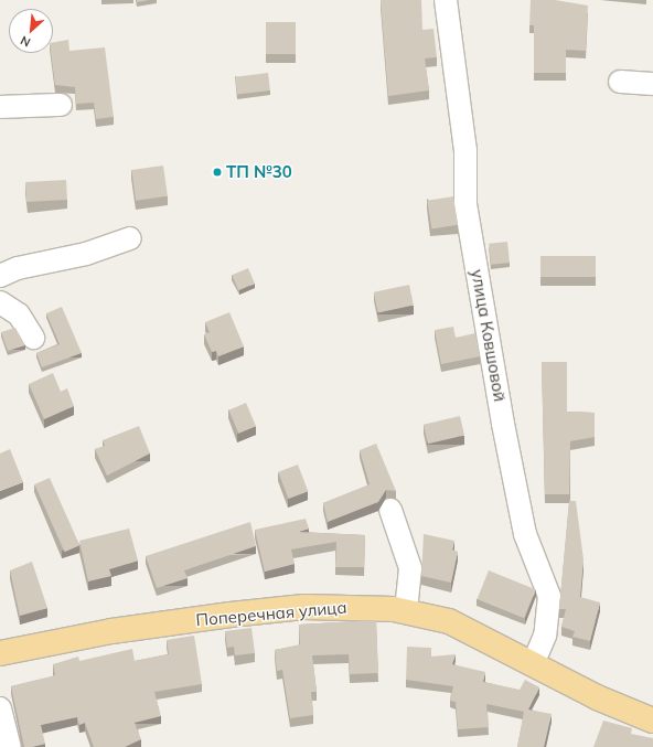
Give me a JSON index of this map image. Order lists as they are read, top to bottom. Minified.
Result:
{"streets":{"main road":["Поперечная улица"],"street":["улица Ковшовой"]},"crossings":[["улица Ковшовой","Поперечная улица"]],"places":["ТП №30"],"north":"bottom left"}
